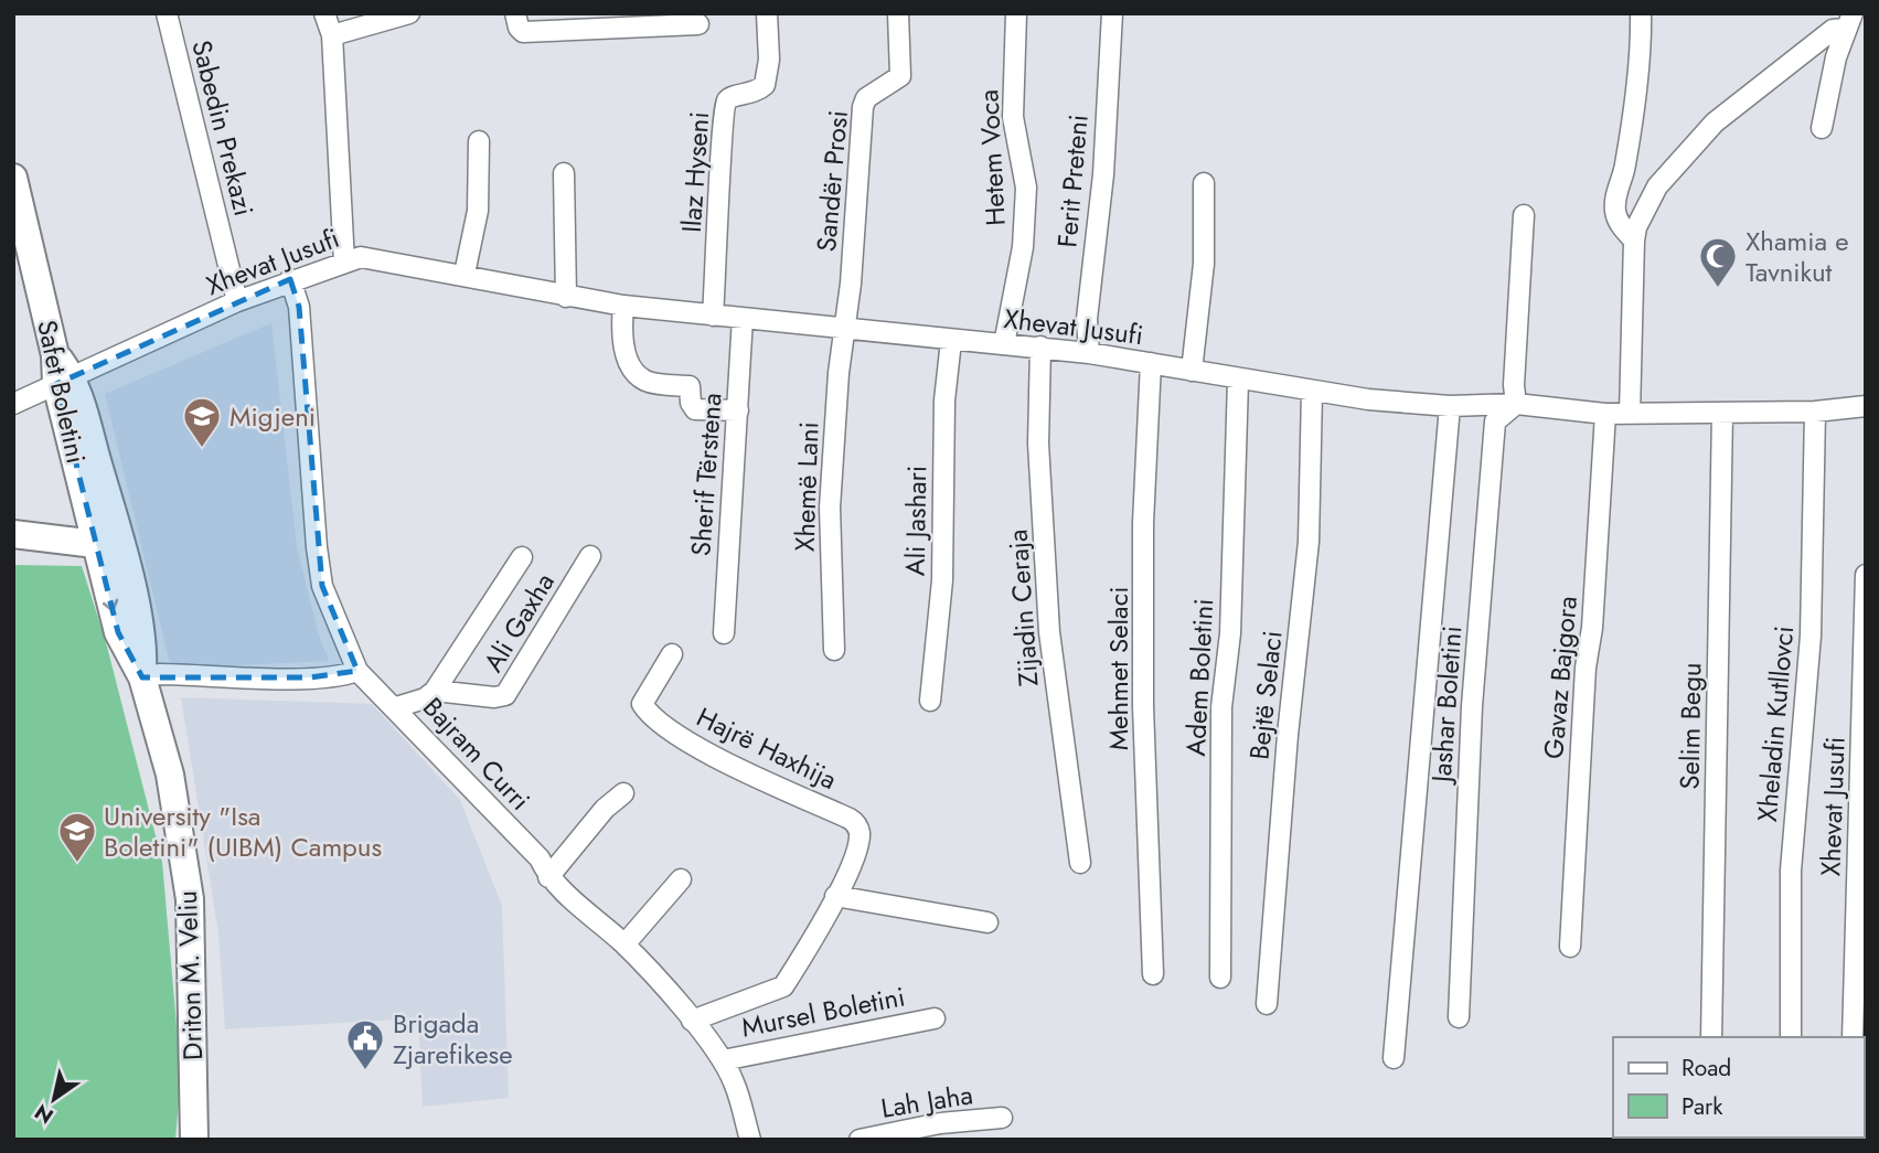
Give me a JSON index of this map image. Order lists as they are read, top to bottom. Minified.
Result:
{"streets":{"street":["Sabedin Prekazi","Hetem Voca","Ilaz Hyseni","Sandër Prosi","Ferit Preteni","Xhevat Jusufi","Safet Boletini","Sherif Tërstena","Xhemë Lani","Ali Jashari","Zijadin Ceraja","Ali Gaxha","Mehmet Selaci","Adem Boletini","Gavaz Bajgora","Bejtë Selaci","Jashar Boletini","Xheladin Kutllovci","Selim Begu","Hajrë Haxhija","Bajram Curri","Driton M. Veliu","Mursel Boletini","Lah Jaha"]},"crossings":[["Sabedin Prekazi","Xhevat Jusufi"],["Hetem Voca","Xhevat Jusufi"],["Ilaz Hyseni","Xhevat Jusufi"],["Sandër Prosi","Xhevat Jusufi"],["Sandër Prosi","Xhemë Lani"],["Ferit Preteni","Xhevat Jusufi"],["Xhevat Jusufi","Safet Boletini"],["Xhevat Jusufi","Sherif Tërstena"],["Xhevat Jusufi","Xhemë Lani"],["Xhevat Jusufi","Ali Jashari"],["Xhevat Jusufi","Zijadin Ceraja"],["Xhevat Jusufi","Mehmet Selaci"],["Xhevat Jusufi","Adem Boletini"],["Xhevat Jusufi","Gavaz Bajgora"],["Xhevat Jusufi","Bejtë Selaci"],["Xhevat Jusufi","Jashar Boletini"],["Xhevat Jusufi","Xheladin Kutllovci"],["Xhevat Jusufi","Selim Begu"],["Xhevat Jusufi","Bajram Curri"],["Safet Boletini","Driton M. Veliu"],["Hajrë Haxhija","Bajram Curri"],["Bajram Curri","Mursel Boletini"]],"places":{"mosque":["Xhamia e Tavnikut"],"school or university":["Migjeni","University \"Isa Boletini\" (UIBM) Campus"],"public building":["Brigada Zjarefikese"]},"legend":["Road","Park"],"north":"bottom left"}
